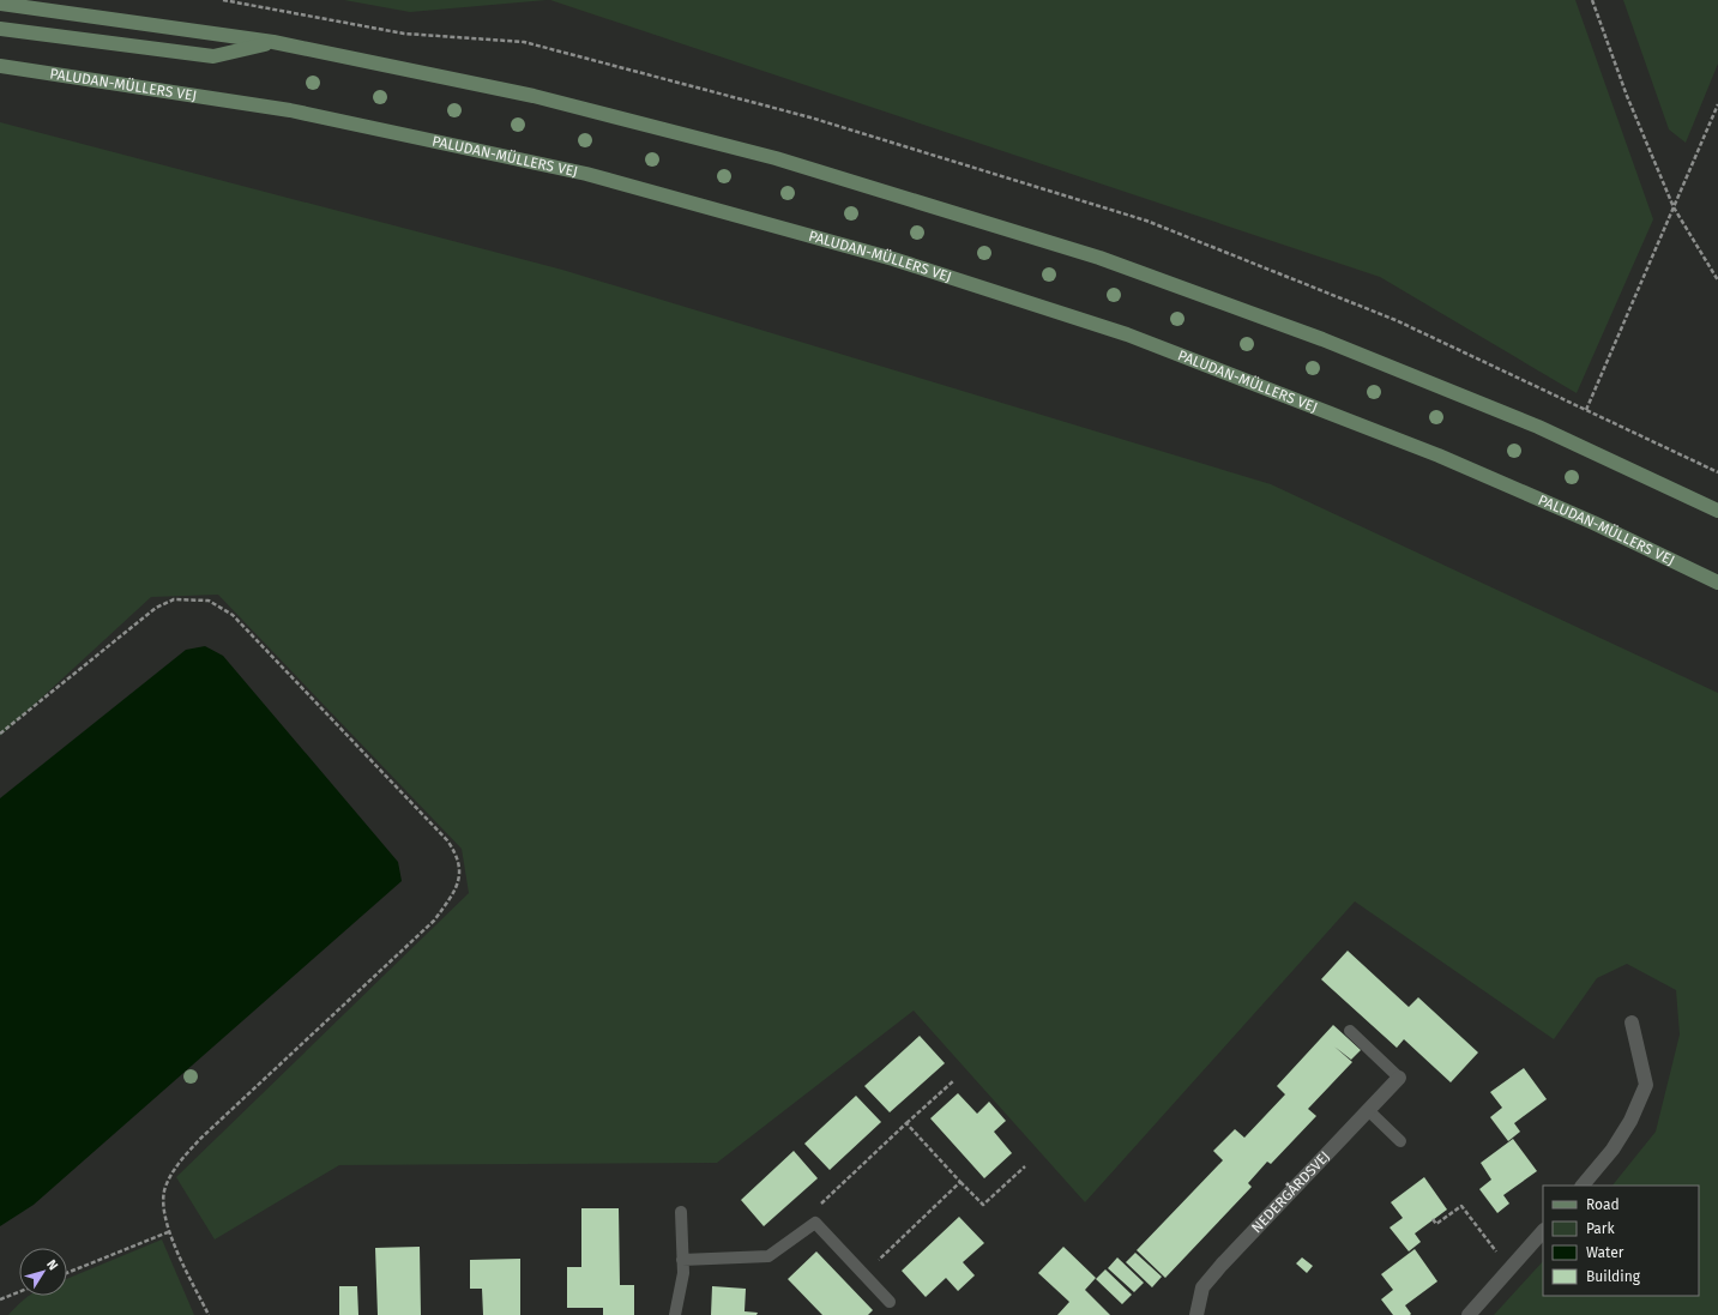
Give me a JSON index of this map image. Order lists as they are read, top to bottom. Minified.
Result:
{"streets":{"street":["PALUDAN-MÜLLERS VEJ","NEDERGÅRDSVEJ"]},"legend":["Road","Park","Water","Building"],"north":"top right"}
